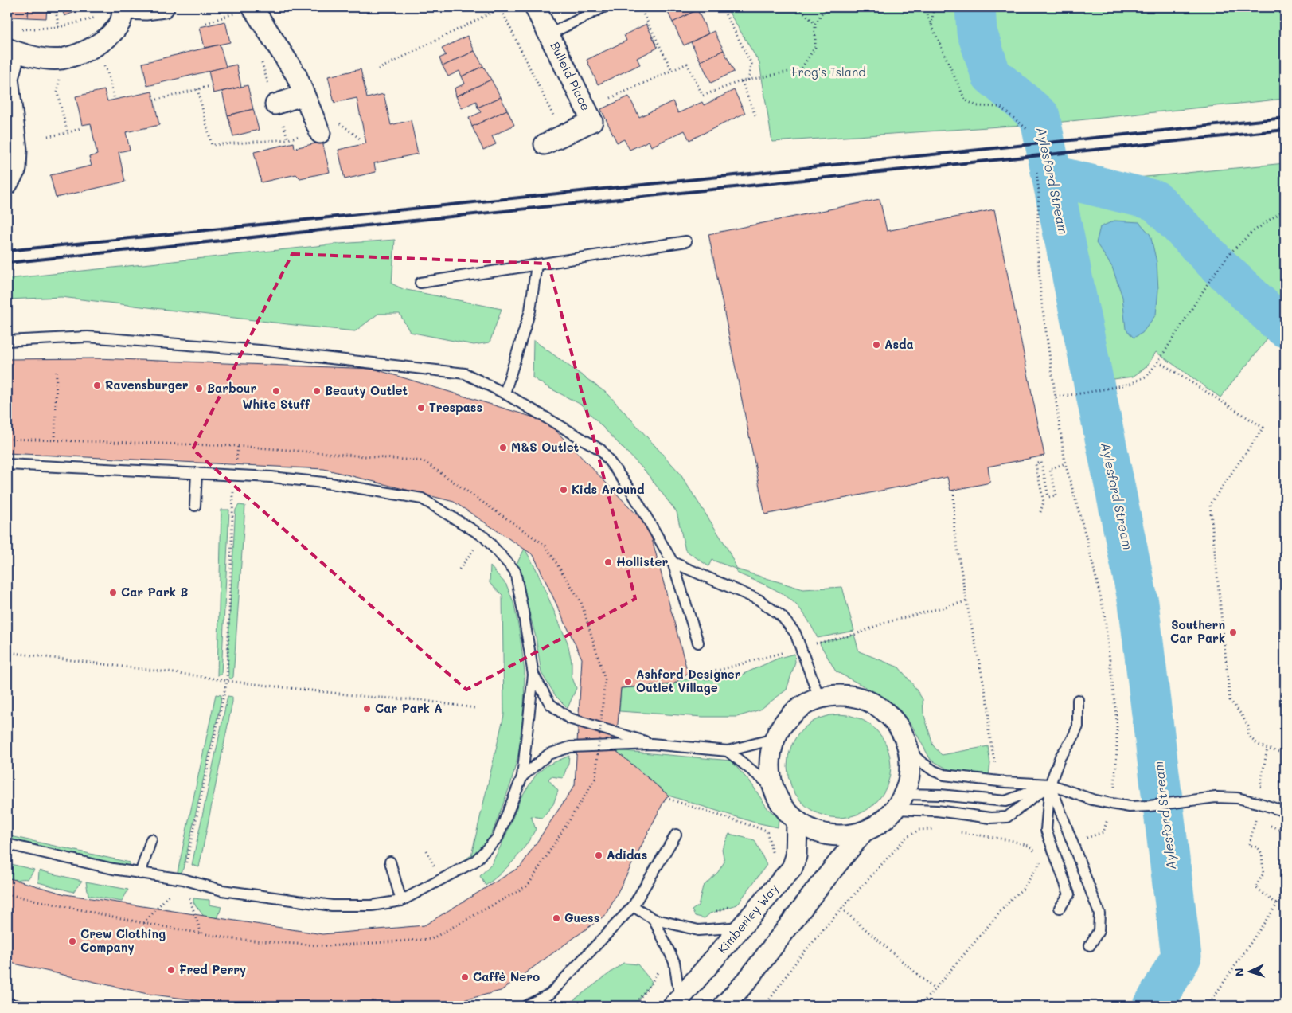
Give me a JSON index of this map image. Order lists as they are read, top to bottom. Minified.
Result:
{"streets":{"street":["Bulleid Place","Kimberley Way"]},"water":["Aylesford Stream"],"parks":["Frog's Island"],"places":["Asda","Ravensburger","Barbour","White Stuff","Beauty Outlet","Trespass","M&S Outlet","Kids Around","Hollister","Car Park B","Southern Car Park","Ashford Designer Outlet Village","Car Park A","Adidas","Guess","Crew Clothing Company","Fred Perry","Caffè Nero"],"north":"left"}
